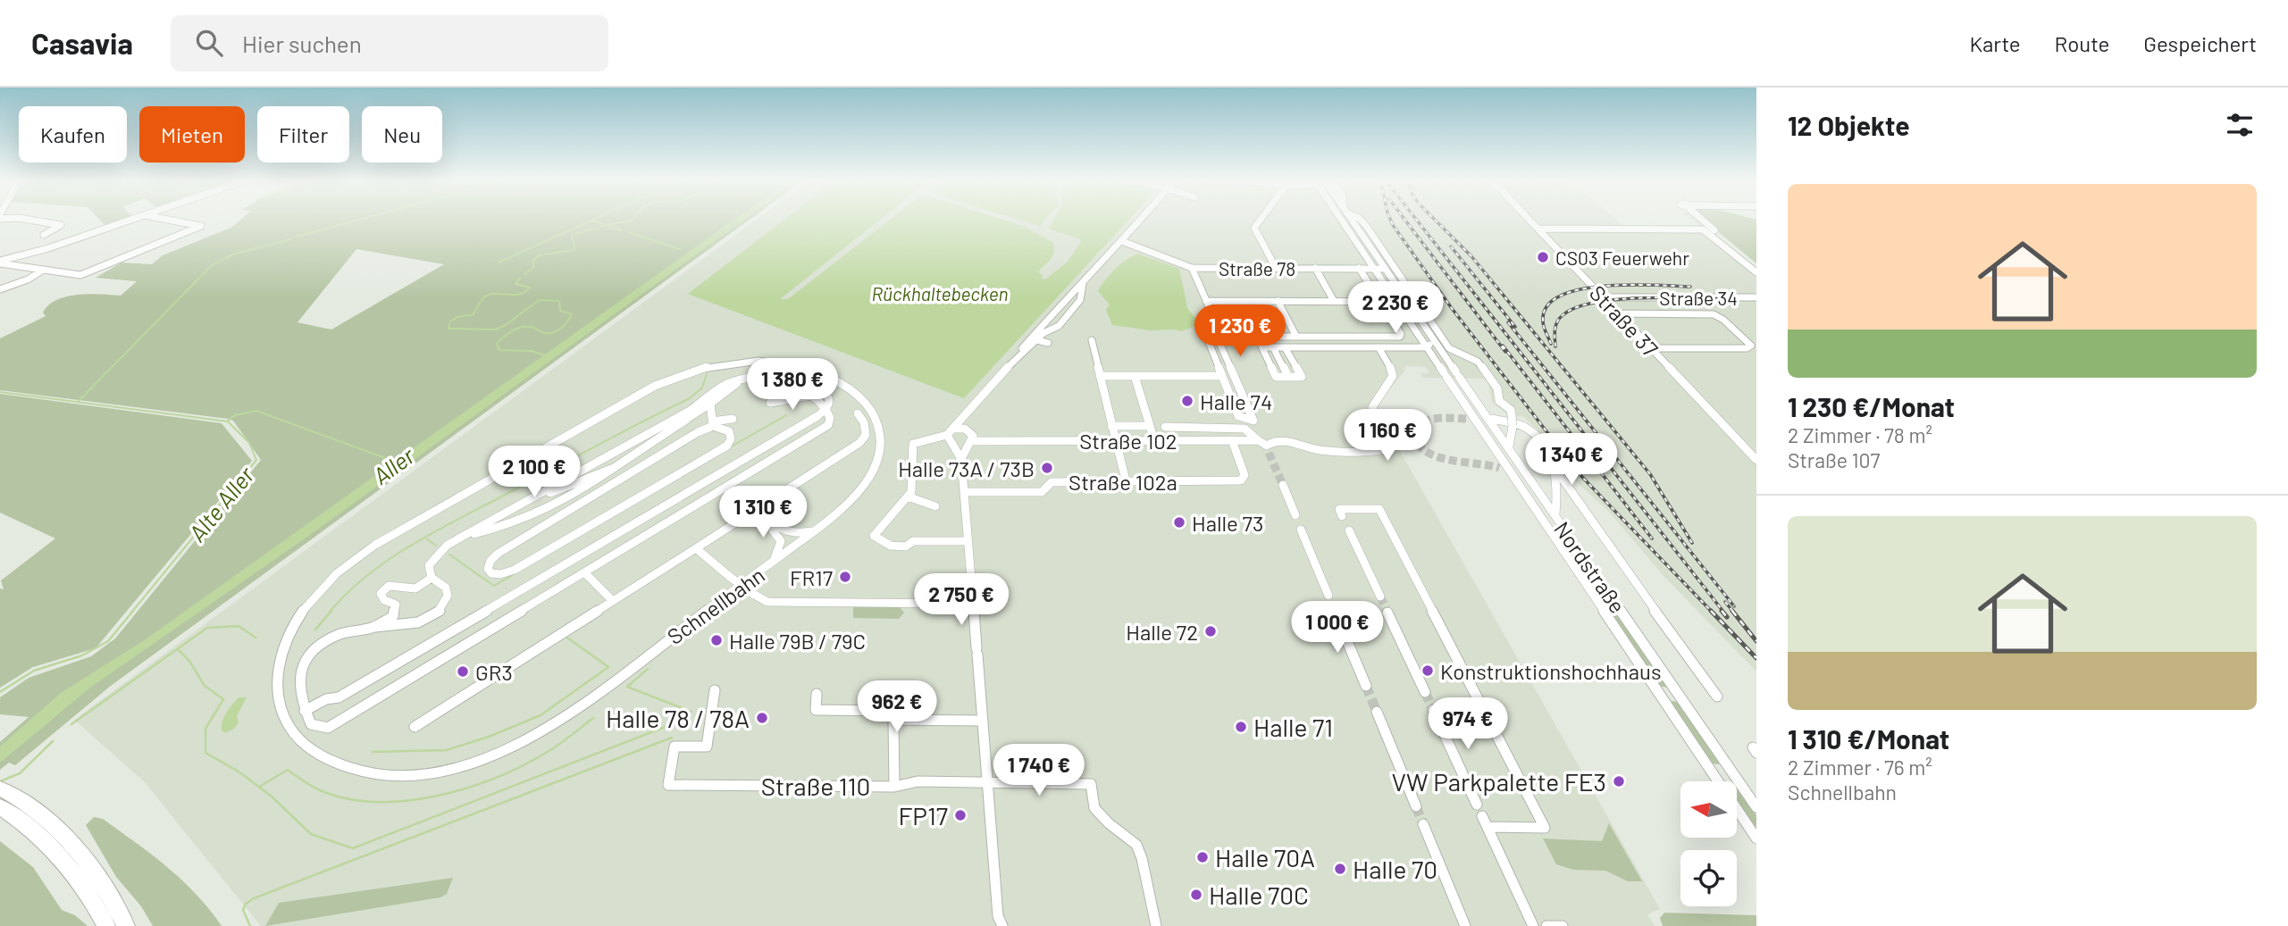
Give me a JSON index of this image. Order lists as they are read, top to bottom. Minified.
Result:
{"streets":{"street":["Straße 78","Straße 34","Straße 37","Straße 102","Straße 102a","Nordstraße","Schnellbahn","Straße 110"]},"crossings":[["Straße 78","Nordstraße"],["Straße 34","Straße 37"],["Straße 102","Straße 102a"]],"water":["Rückhaltebecken","Aller","Alte Aller"],"places":["CS03 Feuerwehr","Halle 74","Halle 73A / 73B","Halle 73","FR17","Halle 72","Halle 79B / 79C","Konstruktionshochhaus","GR3","Halle 78 / 78A","Halle 71","VW Parkpalette FE3","FP17","Halle 70A","Halle 70","Halle 70C"],"north":"left","page":{"header":"Casavia","search":"Hier suchen","nav":["Karte","Route","Gespeichert"],"heading":"12 Objekte","chip":["Kaufen","Mieten","Filter","Neu"],"list":[{"name":"1 230 €/Monat","note":"2 Zimmer · 78 m² · Straße 107"},{"name":"1 310 €/Monat","note":"2 Zimmer · 76 m² · Schnellbahn"}],"price":["2 230 €","1 230 €","1 380 €","1 160 €","1 340 €","2 100 €","1 310 €","2 750 €","1 000 €","962 €","974 €","1 740 €"]}}
